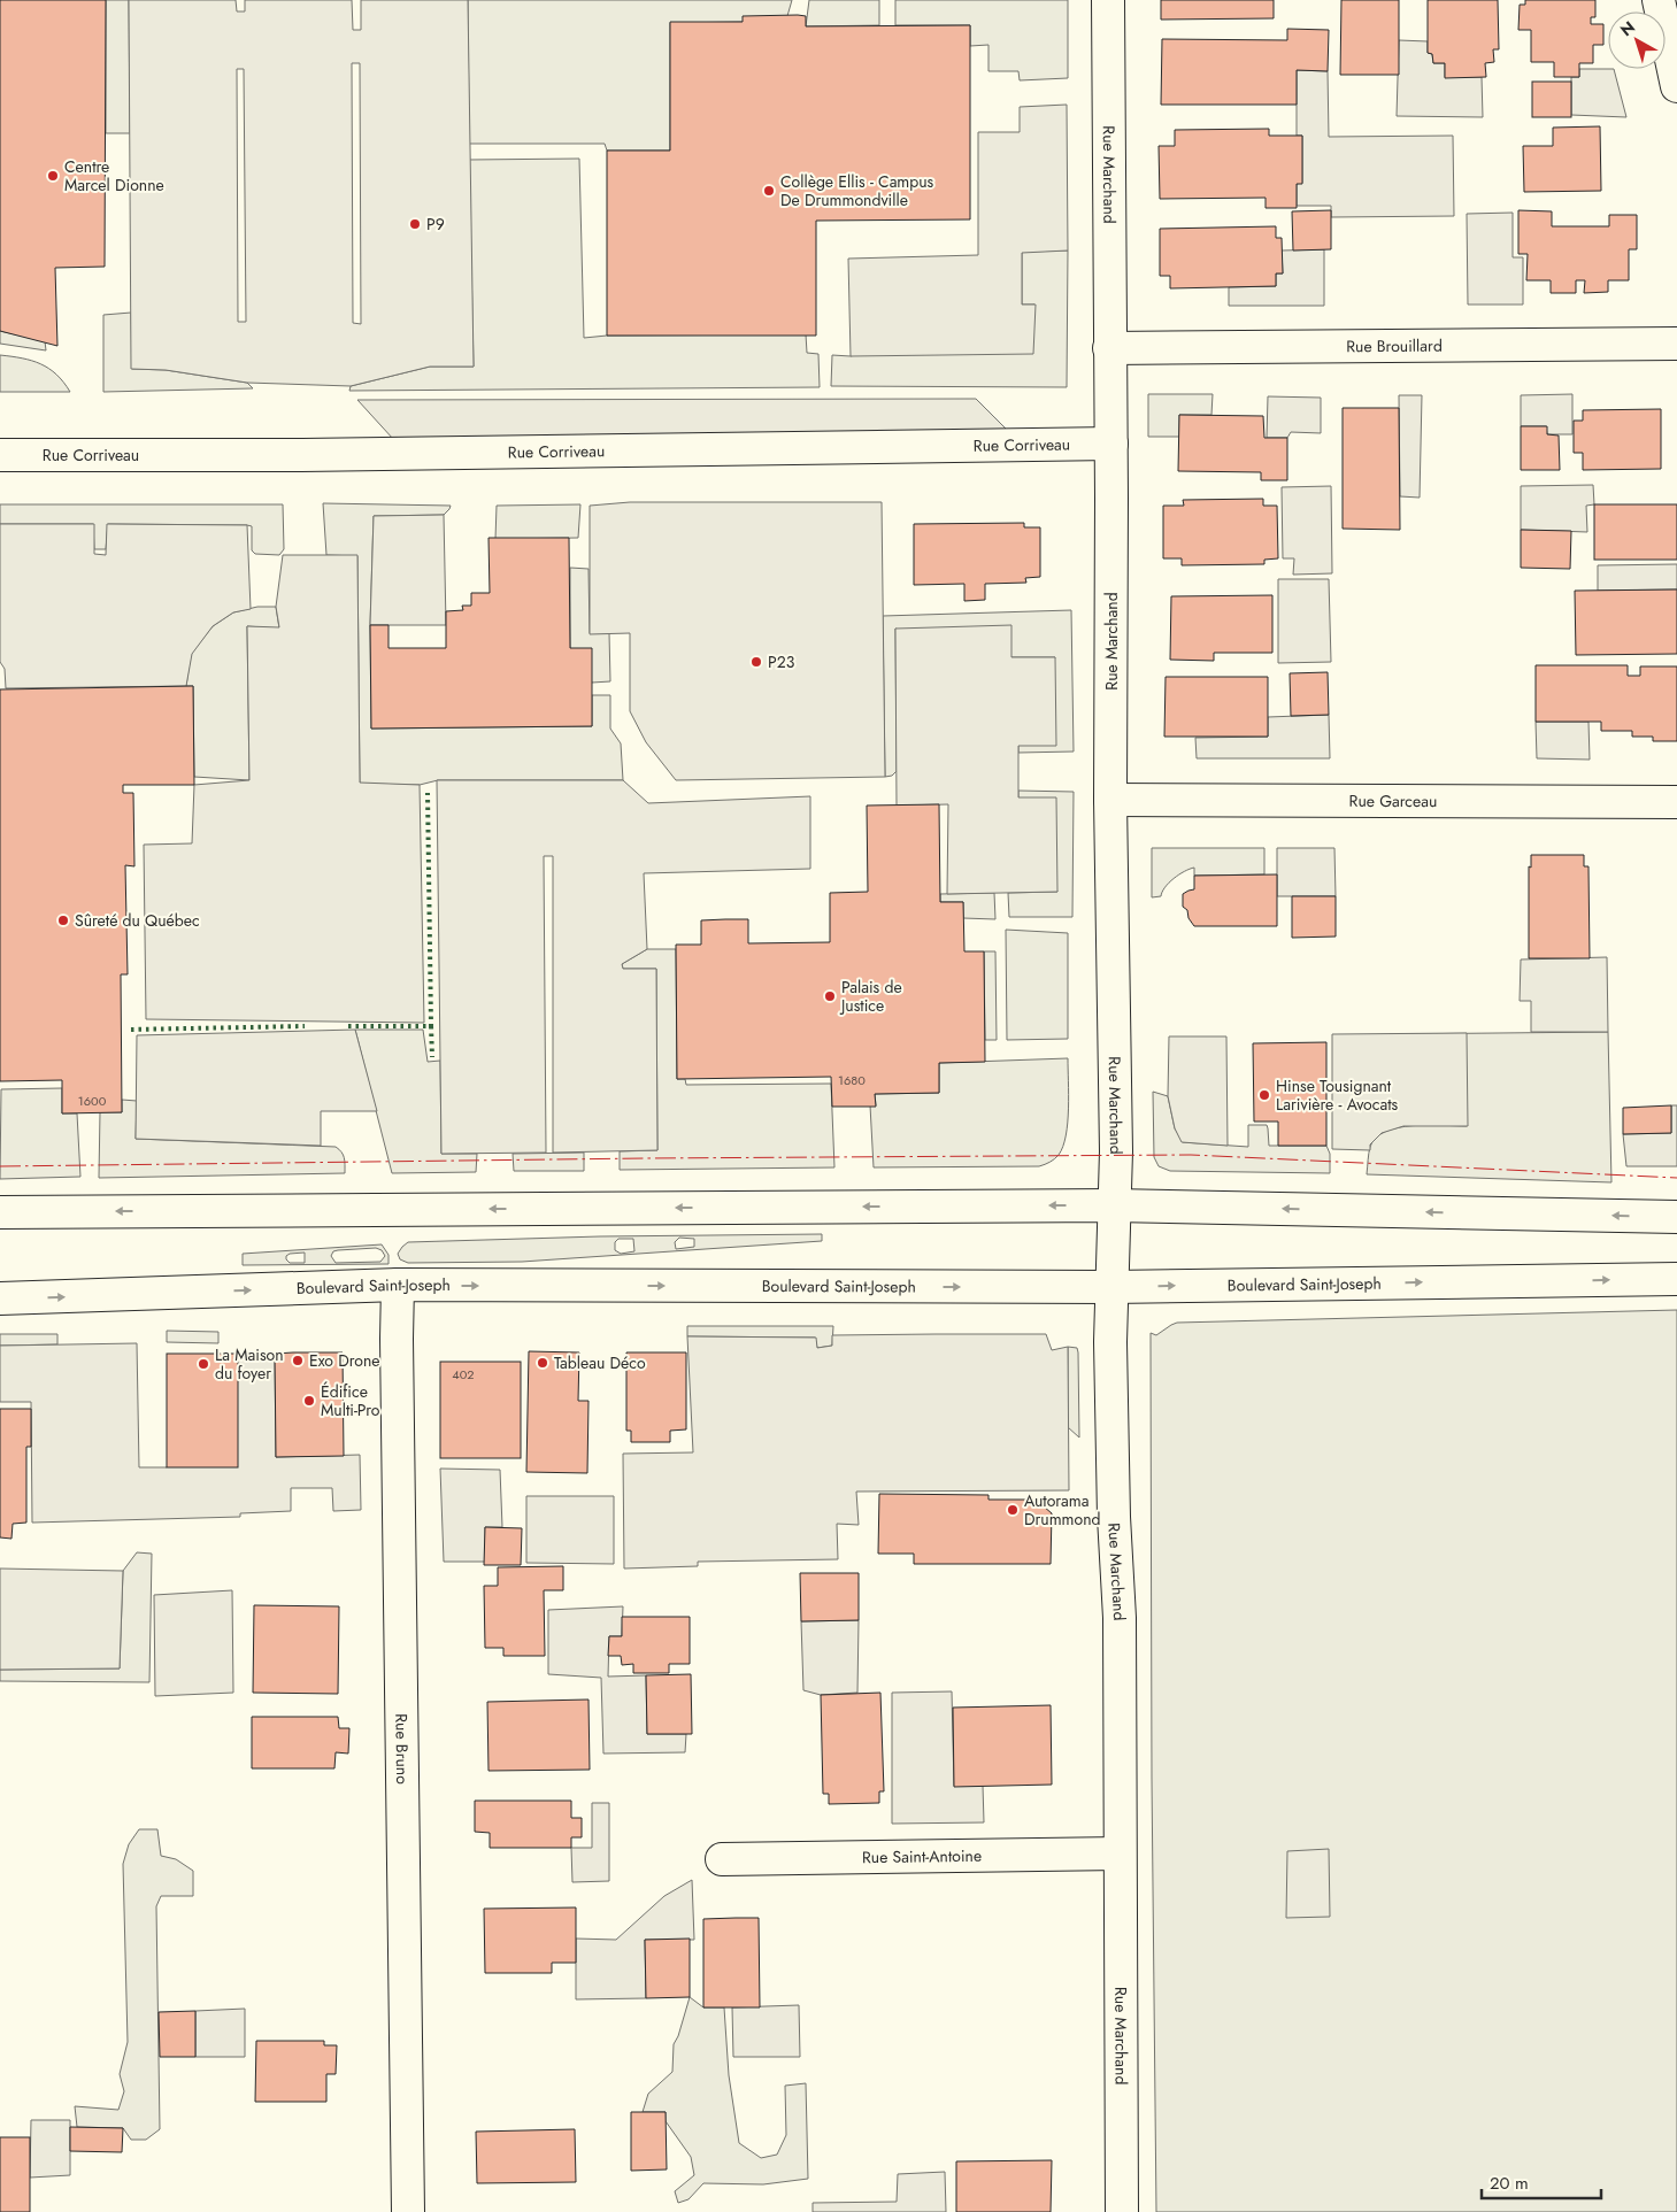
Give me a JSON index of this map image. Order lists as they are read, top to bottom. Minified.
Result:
{"streets":{"street":["Rue Marchand","Rue Brouillard","Rue Corriveau","Rue Garceau","Boulevard Saint-Joseph","Rue Bruno","Rue Saint-Antoine"]},"crossings":[["Rue Marchand","Rue Brouillard"],["Rue Marchand","Rue Corriveau"],["Rue Marchand","Rue Garceau"],["Rue Marchand","Boulevard Saint-Joseph"],["Rue Marchand","Rue Saint-Antoine"],["Boulevard Saint-Joseph","Rue Bruno"]],"places":["Centre Marcel Dionne","Collège Ellis - Campus De Drummondville","P9","P23","Sûreté du Québec","Palais de Justice","Hinse Tousignant Larivière - Avocats","Exo Drone","Tableau Déco","La Maison du foyer","Édifice Multi-Pro","Autorama Drummond"],"house_numbers":["1680","1600","402"],"scale_bar":"20 m","north":"top left"}
